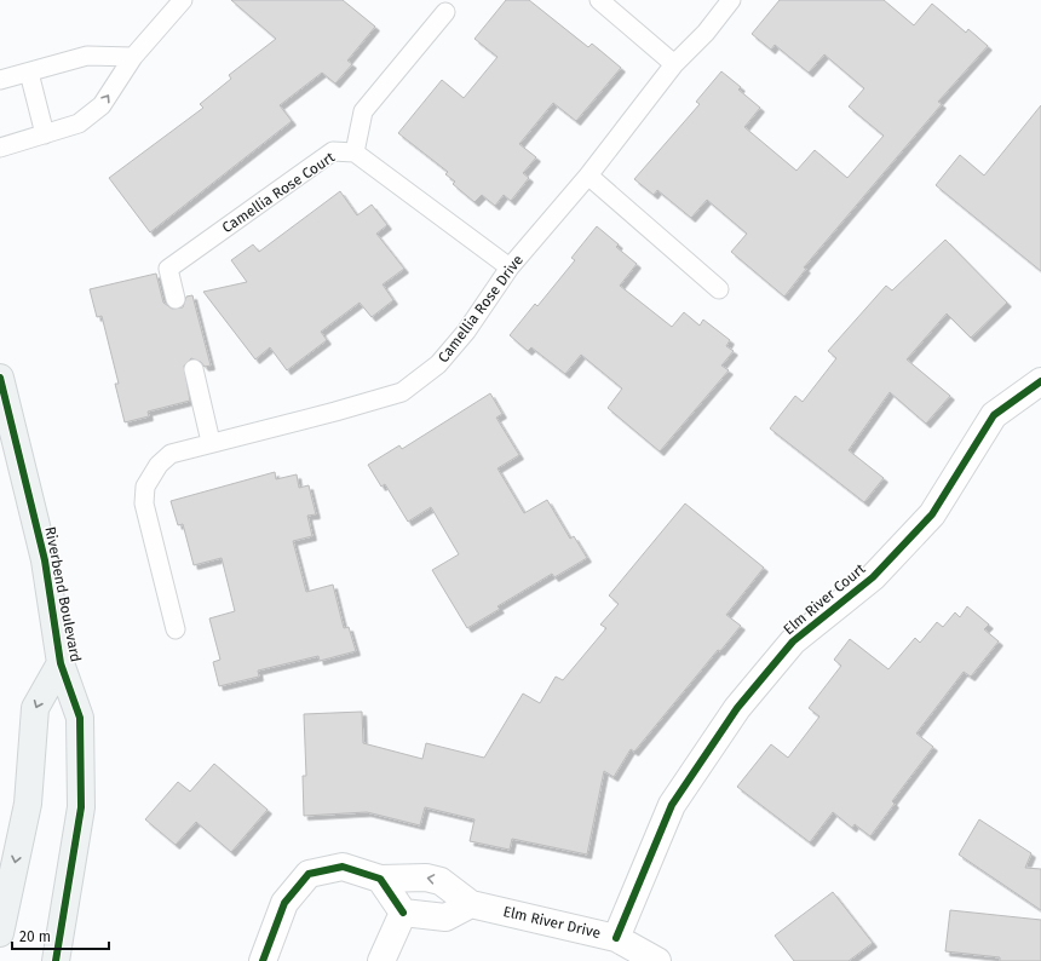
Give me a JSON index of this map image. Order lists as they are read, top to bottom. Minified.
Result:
{"streets":{"street":["Riverbend Boulevard","Elm River Court","Elm River Drive"],"lane":["Camellia Rose Court","Camellia Rose Drive"]},"crossings":[["Camellia Rose Court","Camellia Rose Drive"],["Elm River Court","Elm River Drive"]],"scale_bar":"20 m"}
